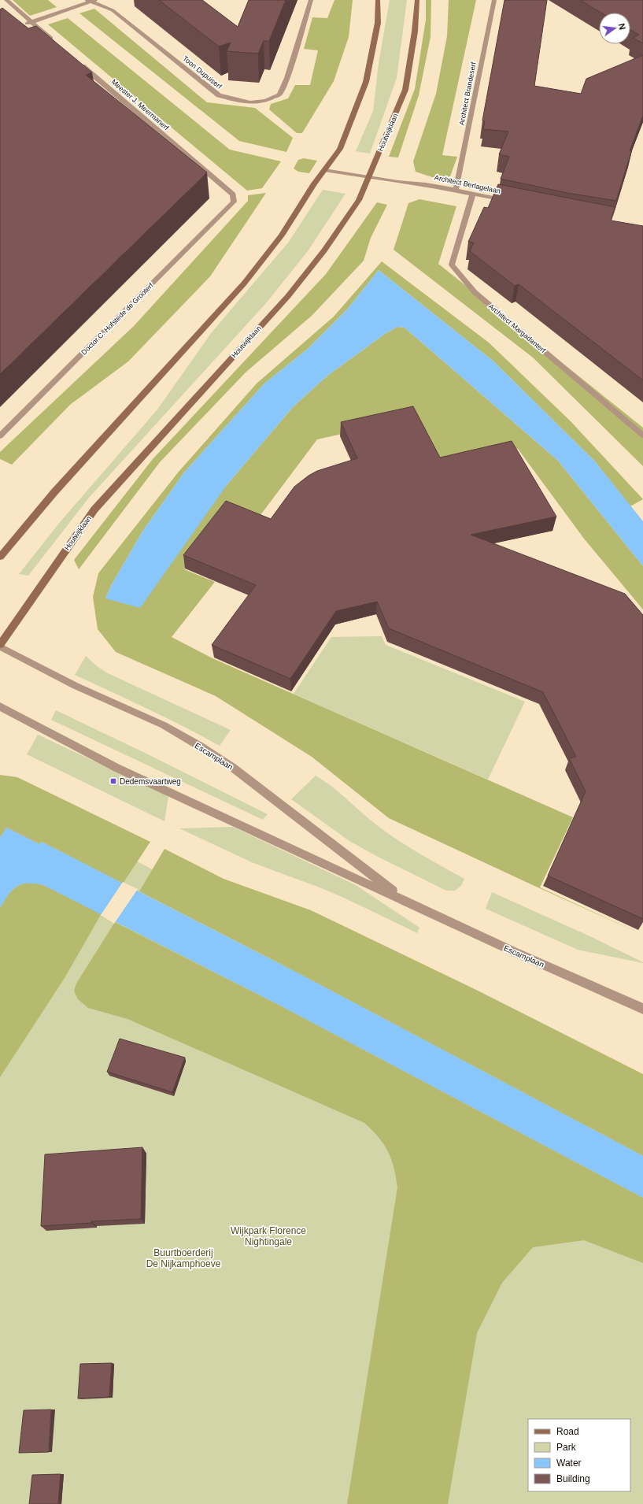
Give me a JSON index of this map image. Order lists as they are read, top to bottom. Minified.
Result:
{"streets":{"main road":["Houtwijklaan"],"street":["Toon Dupuiserf","Architect Brandeserf","Meester J. Meermanerf","Architect Berlagelaan","Doctor C. Hofstede de Grooterf","Architect Margadanterf","Escamplaan"]},"crossings":[["Architect Brandeserf","Architect Berlagelaan"],["Meester J. Meermanerf","Doctor C. Hofstede de Grooterf"],["Houtwijklaan","Architect Berlagelaan"],["Houtwijklaan","Escamplaan"],["Architect Berlagelaan","Architect Margadanterf"]],"parks":["Wijkpark Florence Nightingale","Buurtboerderij De Nijkamphoeve"],"places":{"transit":["Dedemsvaartweg"]},"legend":["Road","Park","Water","Building"],"north":"right"}
